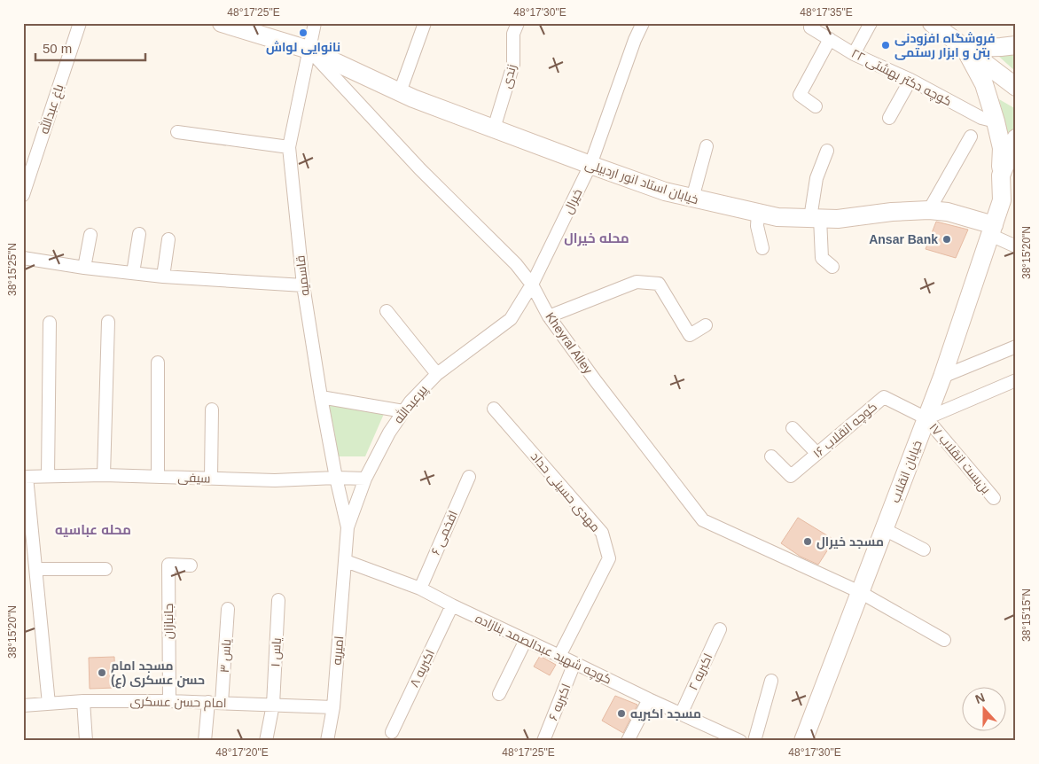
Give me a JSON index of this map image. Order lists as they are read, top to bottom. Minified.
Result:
{"streets":{"main road":["خیابان استاد انور اردبیلی","خیابان انقلاب"],"street":["زندی","کوچه دکتر بهشتی ۲۲","باغ عبدالله","خیرال","قاسمیه","Kheyral Alley","پیرعبدالله","کوچه انقلاب ۱۶","بن‌بست انقلاب ۱۷","سیفی","مهدی حسینی حداد","افخمی ۶","جانبازان","کوچه شهید عبدالصمد بنازاده","امیریه","یاس ۱","یاس ۳","اکبریه ۸","اکبریه ۲","امام حسن عسکری","اکبریه ۶"]},"crossings":[["زندی","خیابان استاد انور اردبیلی"],["خیابان استاد انور اردبیلی","خیرال"],["خیابان استاد انور اردبیلی","قاسمیه"],["خیابان استاد انور اردبیلی","Kheyral Alley"],["خیابان استاد انور اردبیلی","خیابان انقلاب"],["خیرال","Kheyral Alley"],["خیرال","پیرعبدالله"],["قاسمیه","Kheyral Alley"],["قاسمیه","پیرعبدالله"],["قاسمیه","سیفی"],["Kheyral Alley","پیرعبدالله"],["Kheyral Alley","خیابان انقلاب"],["پیرعبدالله","سیفی"],["پیرعبدالله","کوچه شهید عبدالصمد بنازاده"],["پیرعبدالله","امیریه"],["کوچه انقلاب ۱۶","بن‌بست انقلاب ۱۷"],["کوچه انقلاب ۱۶","خیابان انقلاب"],["بن‌بست انقلاب ۱۷","خیابان انقلاب"],["مهدی حسینی حداد","کوچه شهید عبدالصمد بنازاده"],["افخمی ۶","کوچه شهید عبدالصمد بنازاده"],["جانبازان","امام حسن عسکری"],["کوچه شهید عبدالصمد بنازاده","امیریه"],["کوچه شهید عبدالصمد بنازاده","اکبریه ۸"],["کوچه شهید عبدالصمد بنازاده","اکبریه ۲"],["کوچه شهید عبدالصمد بنازاده","اکبریه ۶"],["امیریه","امام حسن عسکری"],["یاس ۱","امام حسن عسکری"],["یاس ۳","امام حسن عسکری"]],"districts":["محله خیرال","محله عباسیه"],"places":["نانوایی لواش","فروشگاه افزودنی بتن و ابزار رستمی","Ansar Bank","مسجد خیرال","مسجد امام حسن عسکری (ع)","مسجد اکبریه"],"scale_bar":"50 m","north":"top","coordinates":["48°17'25\"E","48°17'30\"E","48°17'35\"E","38°15'20\"N","38°15'25\"N","38°15'15\"N","48°17'20\"E"]}
